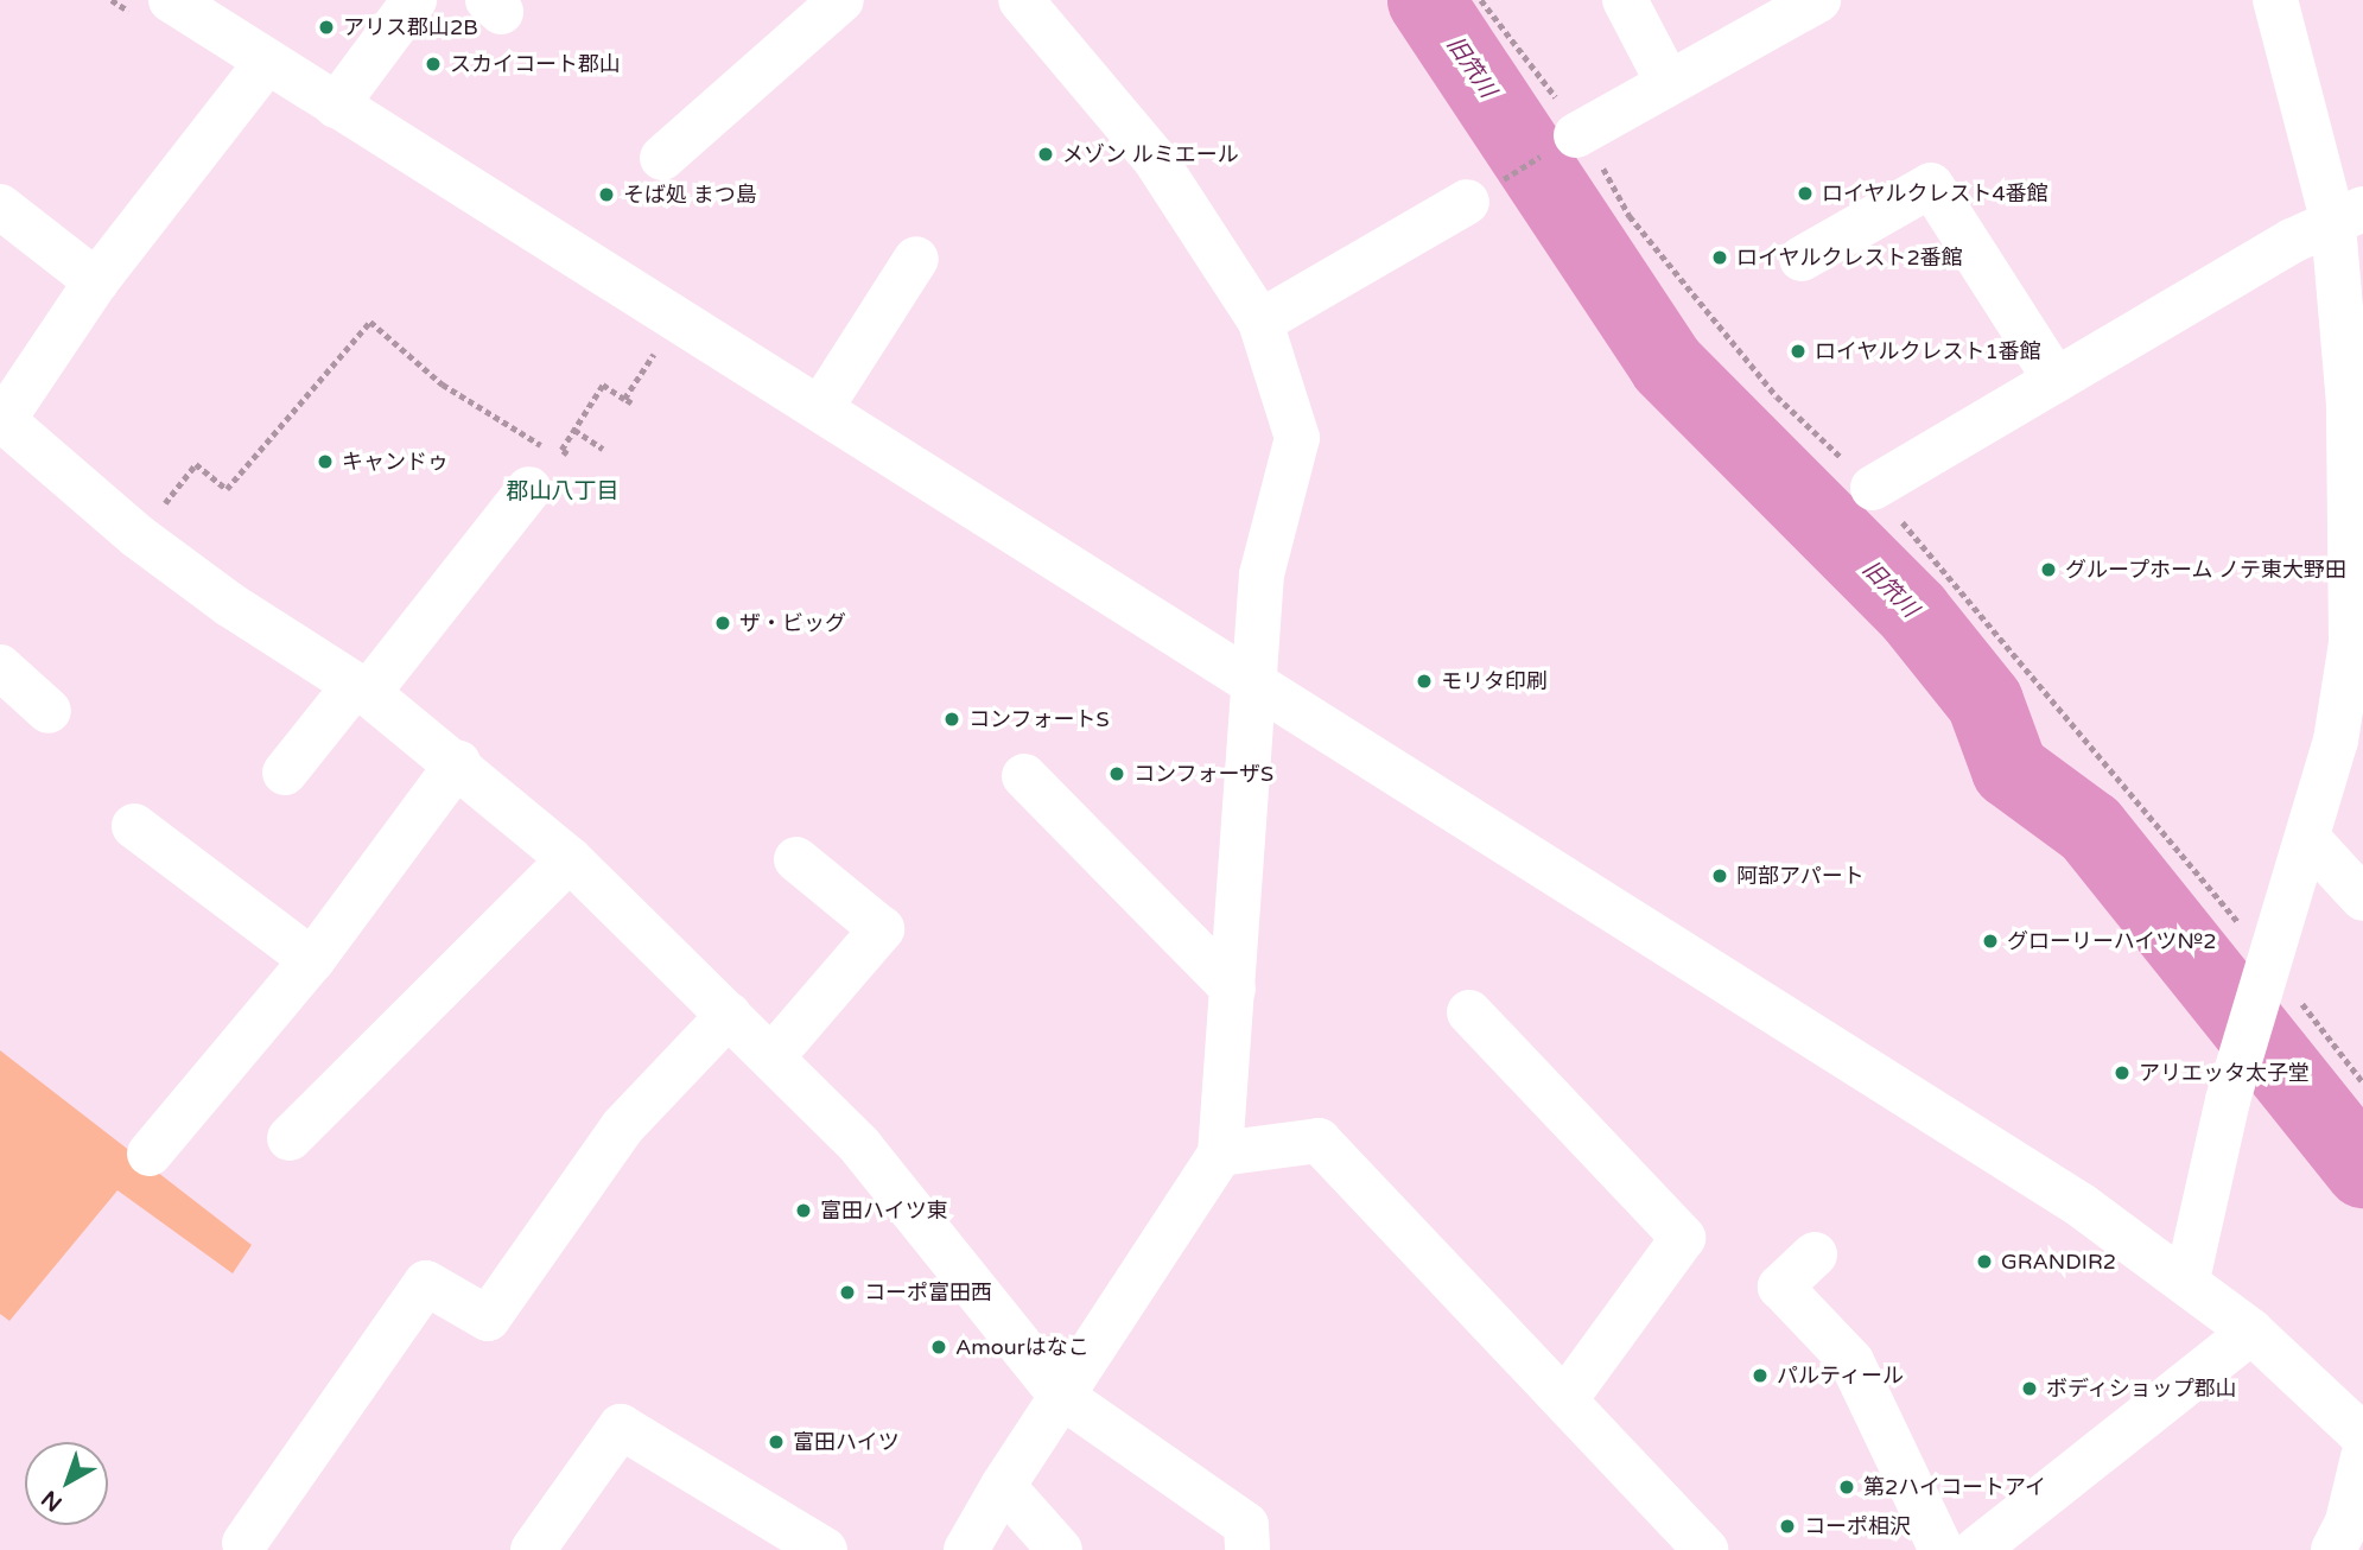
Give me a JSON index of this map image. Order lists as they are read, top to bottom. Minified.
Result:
{"districts":["郡山八丁目"],"water":["旧笊川"],"places":["アリス郡山2B","スカイコート郡山","メゾン ルミエール","ロイヤルクレスト4番館","そば処 まつ島","ロイヤルクレスト2番館","ロイヤルクレスト1番館","キャンドゥ","グループホーム ノテ東大野田","ザ・ビッグ","モリタ印刷","コンフォートS","コンフォーザS","阿部アパート","グローリーハイツ№2","アリエッタ太子堂","富田ハイツ東","GRANDIR2","コーポ富田西","Amourはなこ","パルティール","ボディショップ郡山","富田ハイツ","第2ハイコートアイ","コーポ相沢"],"north":"bottom left"}
